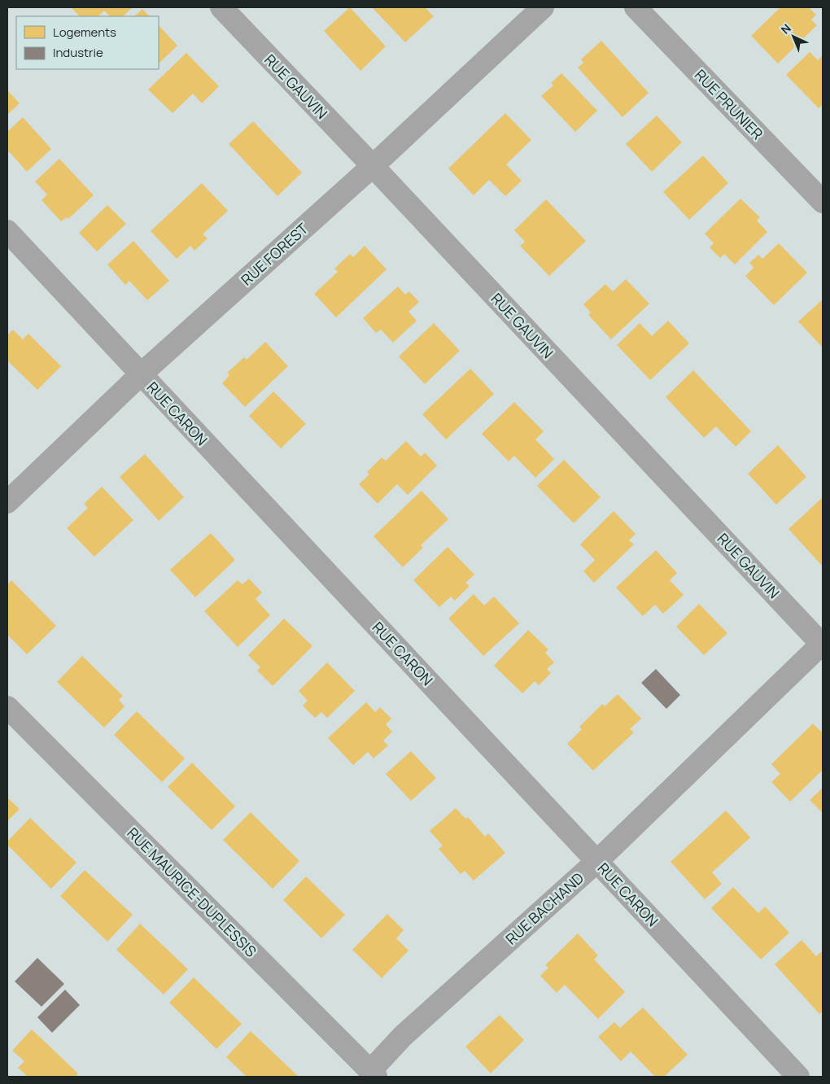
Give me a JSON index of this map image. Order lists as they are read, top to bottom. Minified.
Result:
{"streets":{"street":["RUE GAUVIN","RUE PRUNIER","RUE FOREST","RUE CARON","RUE MAURICE-DUPLESSIS","RUE BACHAND"]},"crossings":[["RUE GAUVIN","RUE FOREST"],["RUE GAUVIN","RUE BACHAND"],["RUE FOREST","RUE CARON"],["RUE CARON","RUE BACHAND"],["RUE MAURICE-DUPLESSIS","RUE BACHAND"]],"legend":["Logements","Industrie"],"north":"top left"}
